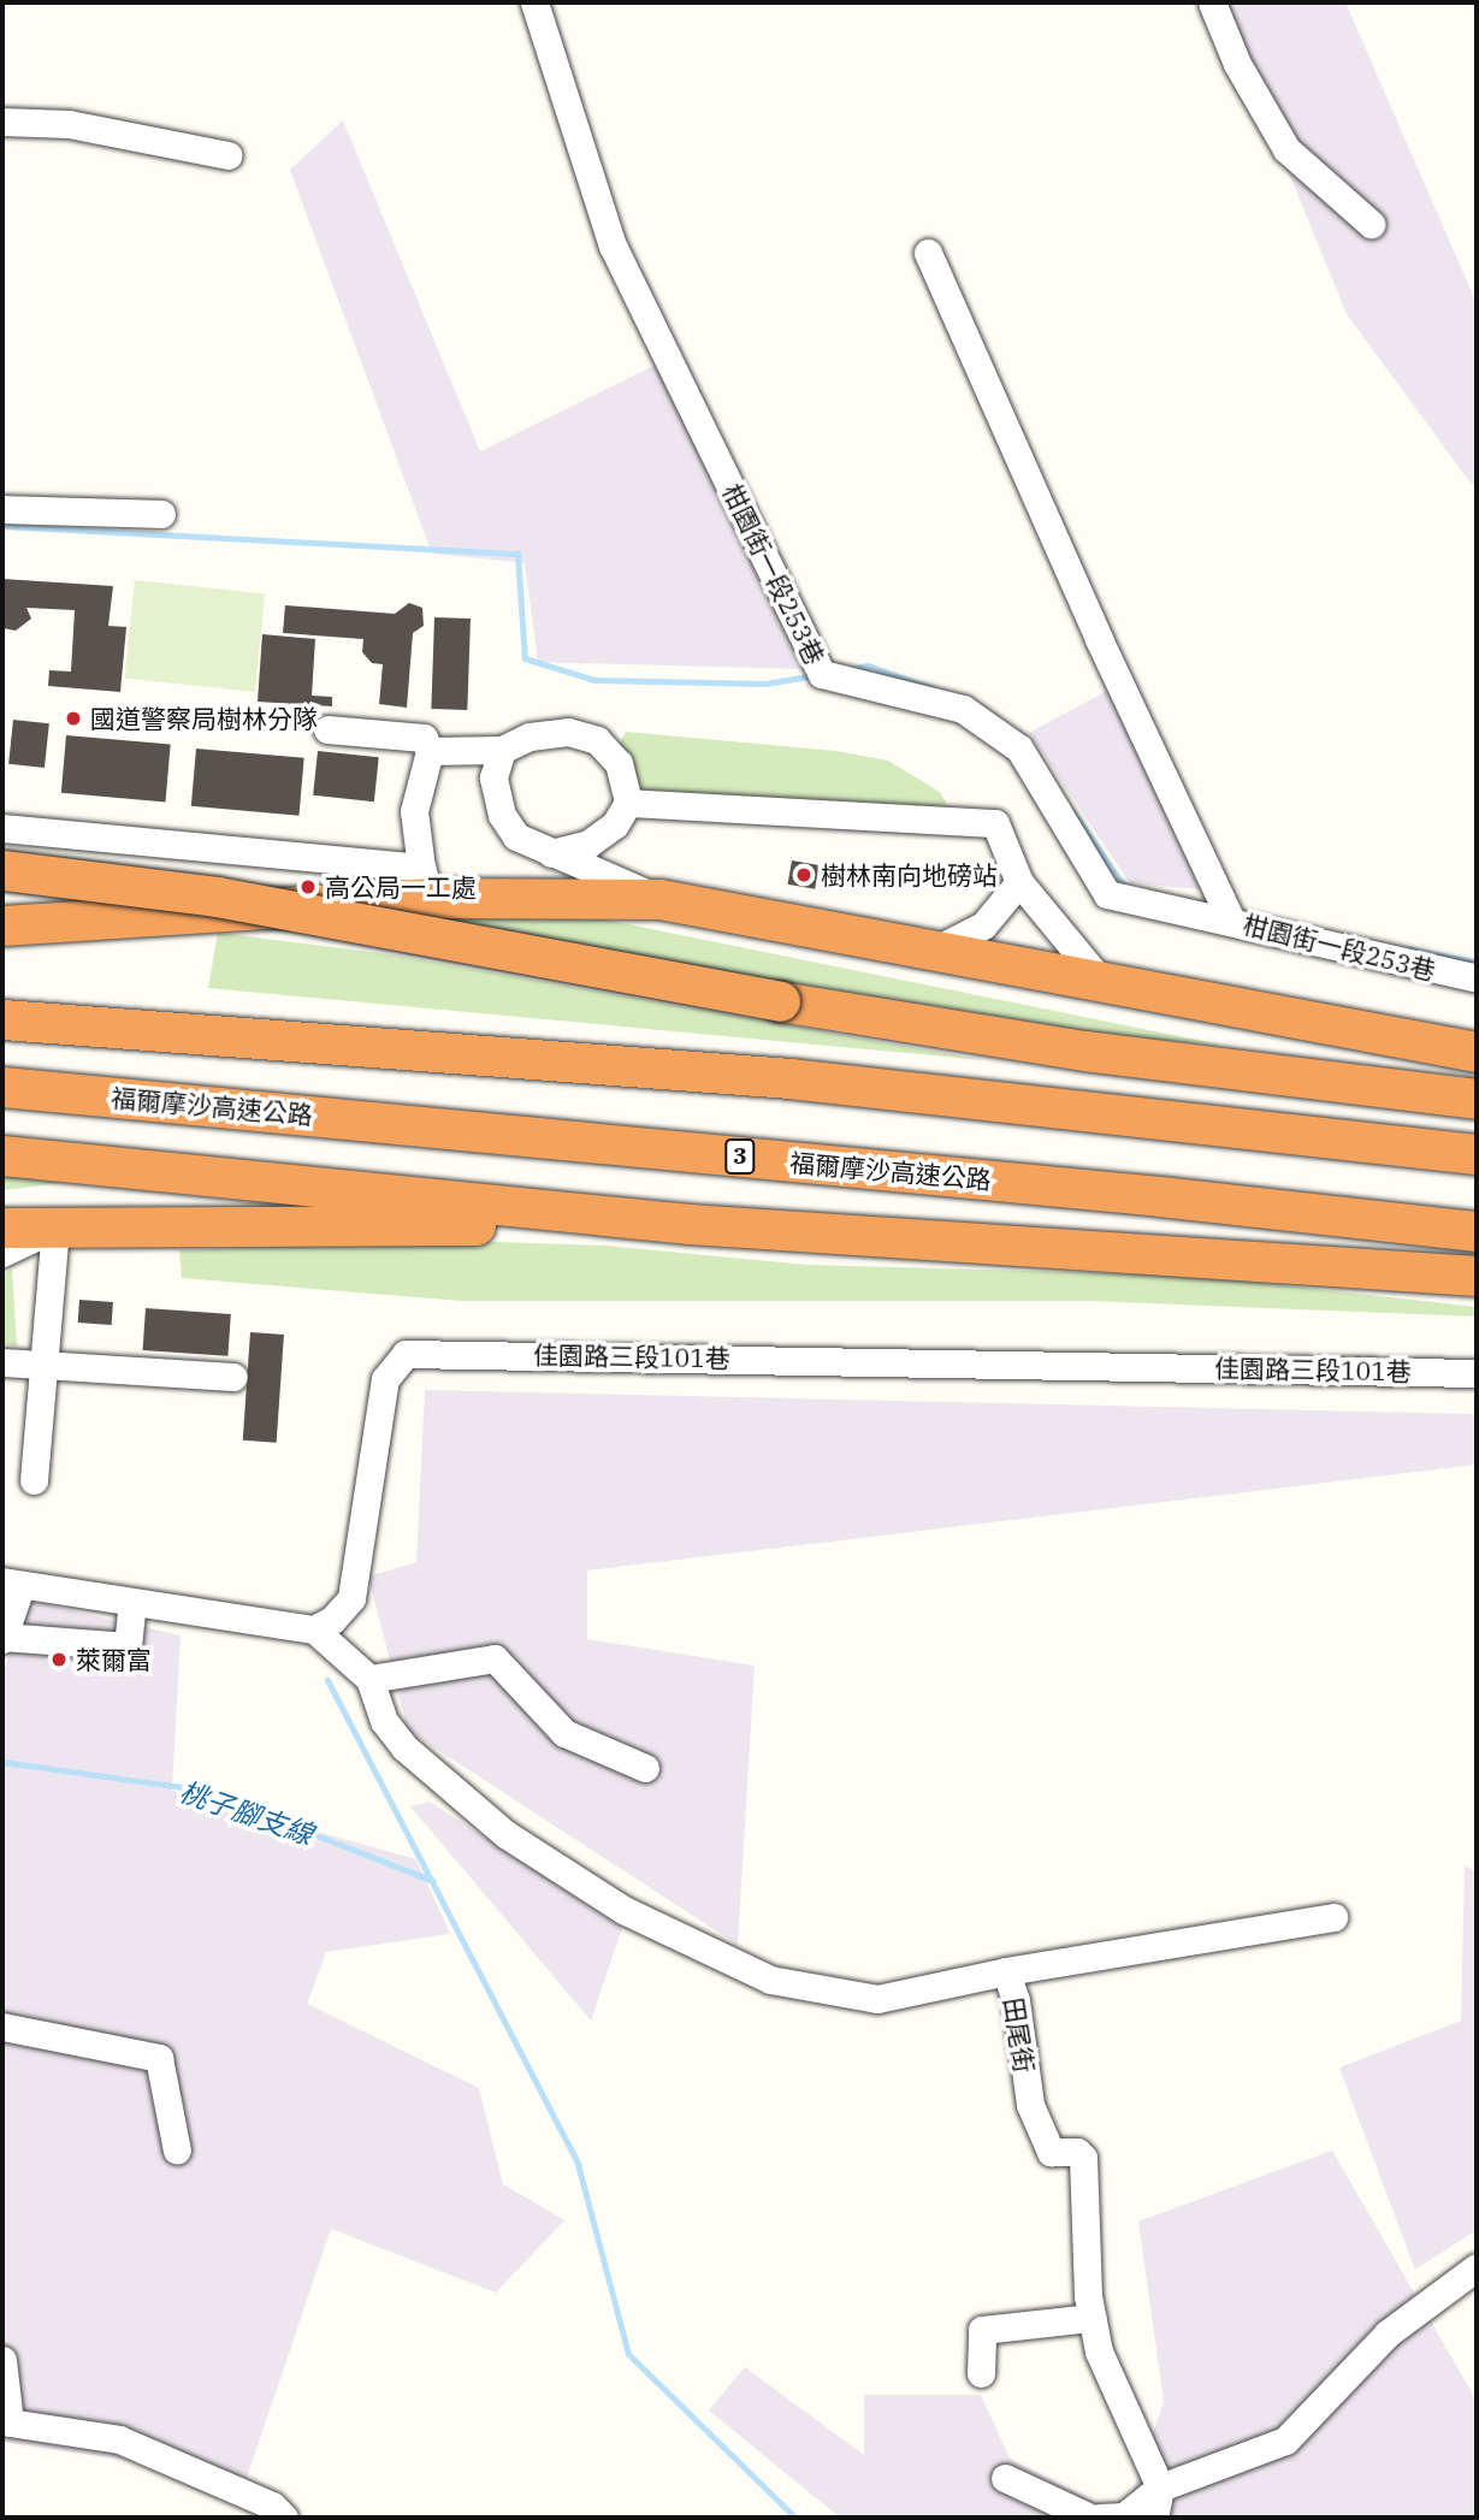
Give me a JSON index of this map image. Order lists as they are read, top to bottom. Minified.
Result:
{"streets":{"highway":["福爾摩沙高速公路","3"],"street":["柑園街一段253巷","佳園路三段101巷","田尾街"]},"crossings":[["佳園路三段101巷","田尾街"]],"water":["桃子腳支線"],"places":["國道警察局樹林分隊","樹林南向地磅站","高公局一工處","萊爾富"]}
